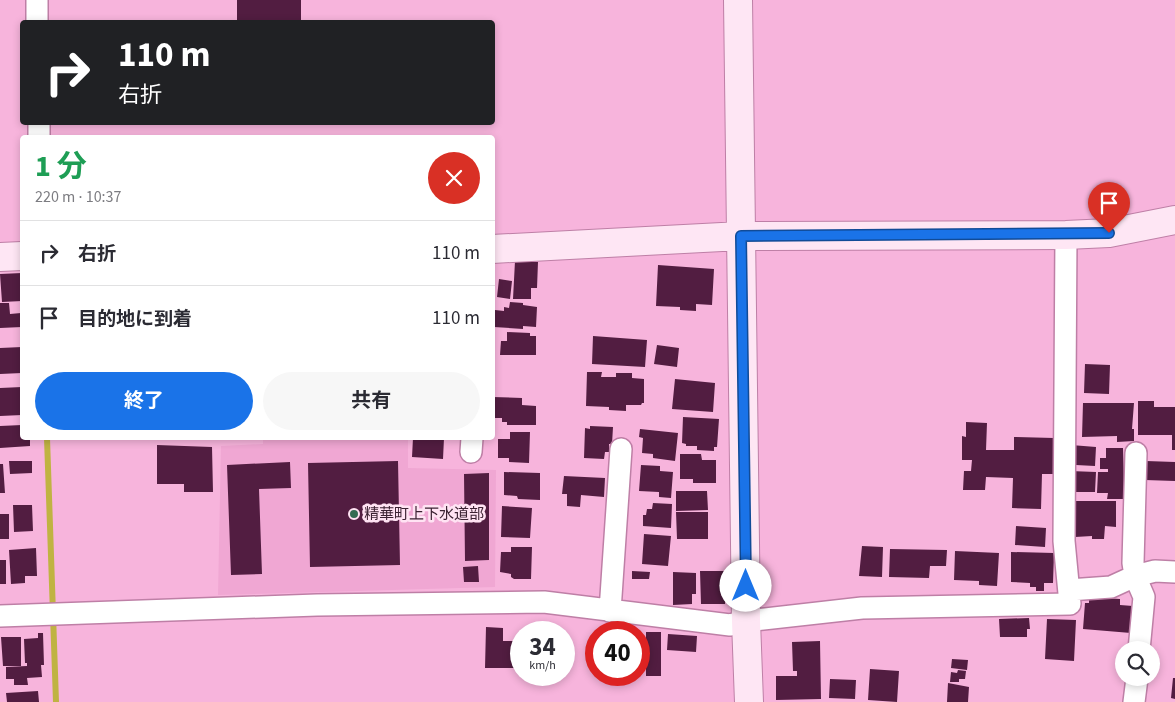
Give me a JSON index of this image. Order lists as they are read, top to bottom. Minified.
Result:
{"places":["精華町上下水道部"],"page":{"turn":["110 m","右折"],"heading":["1 分","220 m · 10:37"],"list":[{"name":"右折","value":"110 m"},{"name":"目的地に到着","value":"110 m"}],"buttons":["終了","共有"],"speed":"34 km/h","limit":"40"}}
